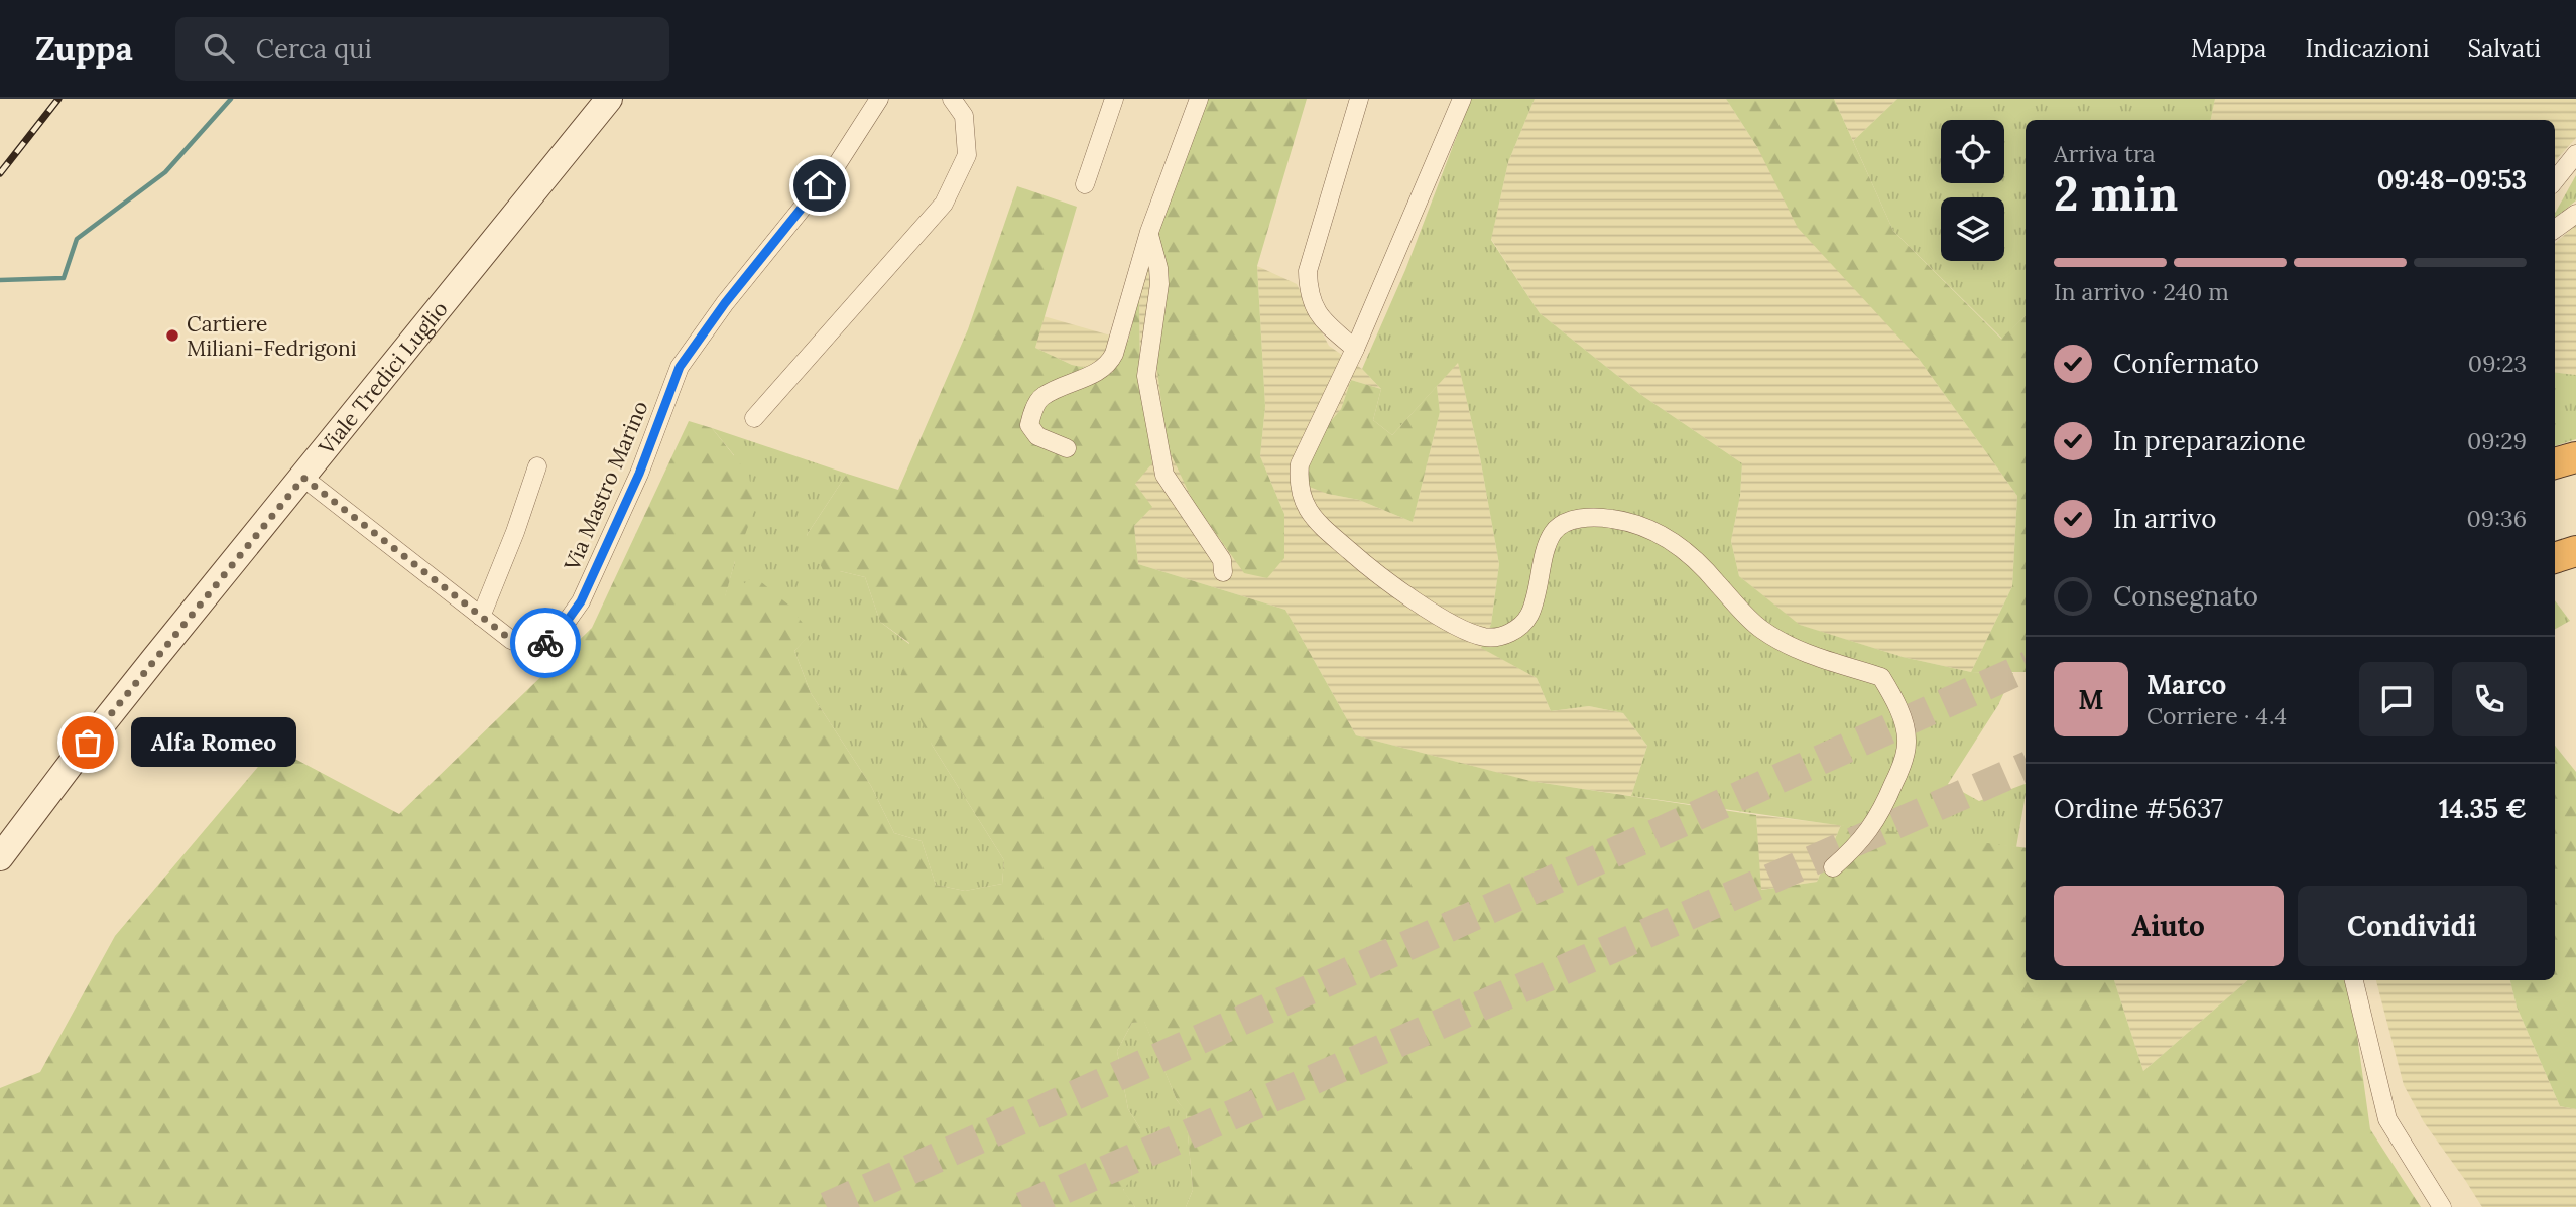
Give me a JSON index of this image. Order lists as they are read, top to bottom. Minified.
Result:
{"streets":{"main road":["Viale Tredici Luglio"],"street":["Via Mastro Marino"]},"crossings":[["Viale Tredici Luglio","Via Mastro Marino"]],"places":["Cartiere Miliani-Fedrigoni","Alfa Romeo"],"page":{"header":"Zuppa","search":"Cerca qui","nav":["Mappa","Indicazioni","Salvati"],"heading":["2 min","Arriva tra","09:48–09:53"],"panel":["Marco","Corriere · 4.4","Ordine #5637","14.35 €"],"bar":"In arrivo · 240 m","list":[["Confermato","09:23"],["In preparazione","09:29"],["In arrivo","09:36"],"Consegnato"],"round":"M","bubble":"Alfa Romeo","buttons":["Aiuto","Condividi"]}}
